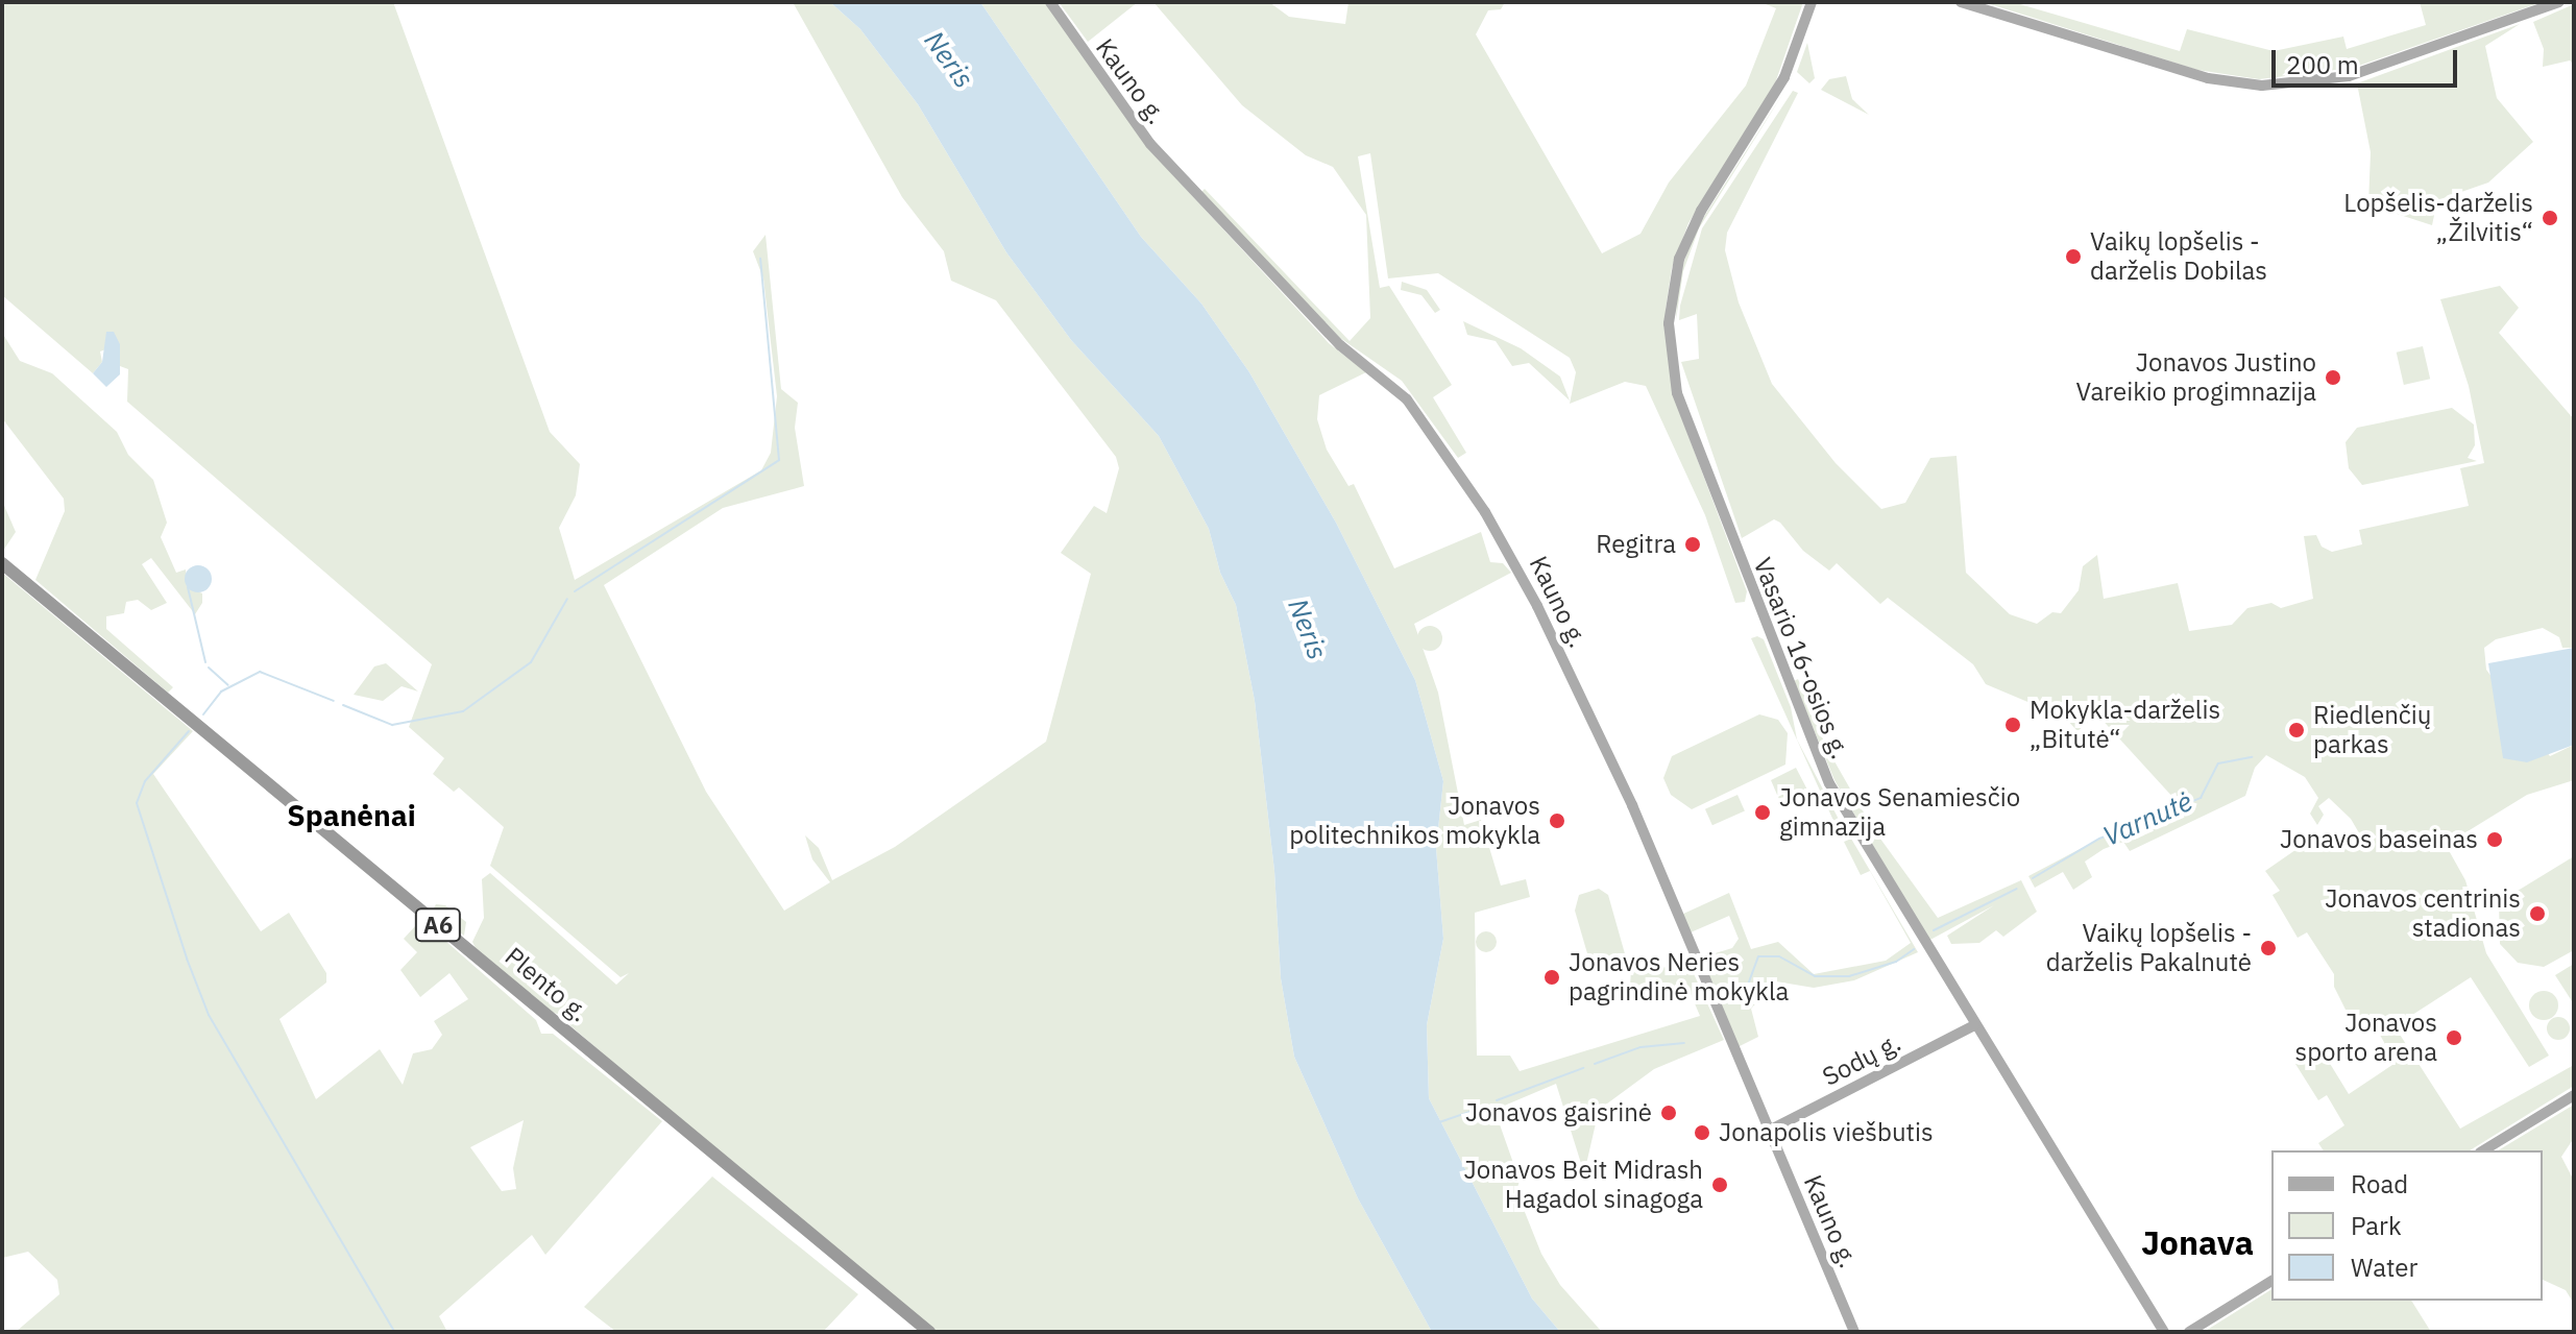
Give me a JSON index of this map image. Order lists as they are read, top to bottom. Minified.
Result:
{"streets":{"highway":["A6","Plento g."],"main road":["Kauno g.","Vasario 16-osios g.","Sodų g."]},"crossings":[["Kauno g.","Sodų g."],["Vasario 16-osios g.","Sodų g."]],"districts":["Spanėnai","Jonava"],"water":["Neris","Varnutė"],"places":["Lopšelis-darželis „Žilvitis“","Vaikų lopšelis - darželis Dobilas","Jonavos Justino Vareikio progimnazija","Regitra","Mokykla-darželis „Bitutė“","Riedlenčių parkas","Jonavos Senamiesčio gimnazija","Jonavos politechnikos mokykla","Jonavos baseinas","Jonavos centrinis stadionas","Vaikų lopšelis - darželis Pakalnutė","Jonavos Neries pagrindinė mokykla","Jonavos sporto arena","Jonavos gaisrinė","Jonapolis viešbutis","Jonavos Beit Midrash Hagadol sinagoga"],"legend":["Road","Park","Water"],"scale_bar":"200 m"}
